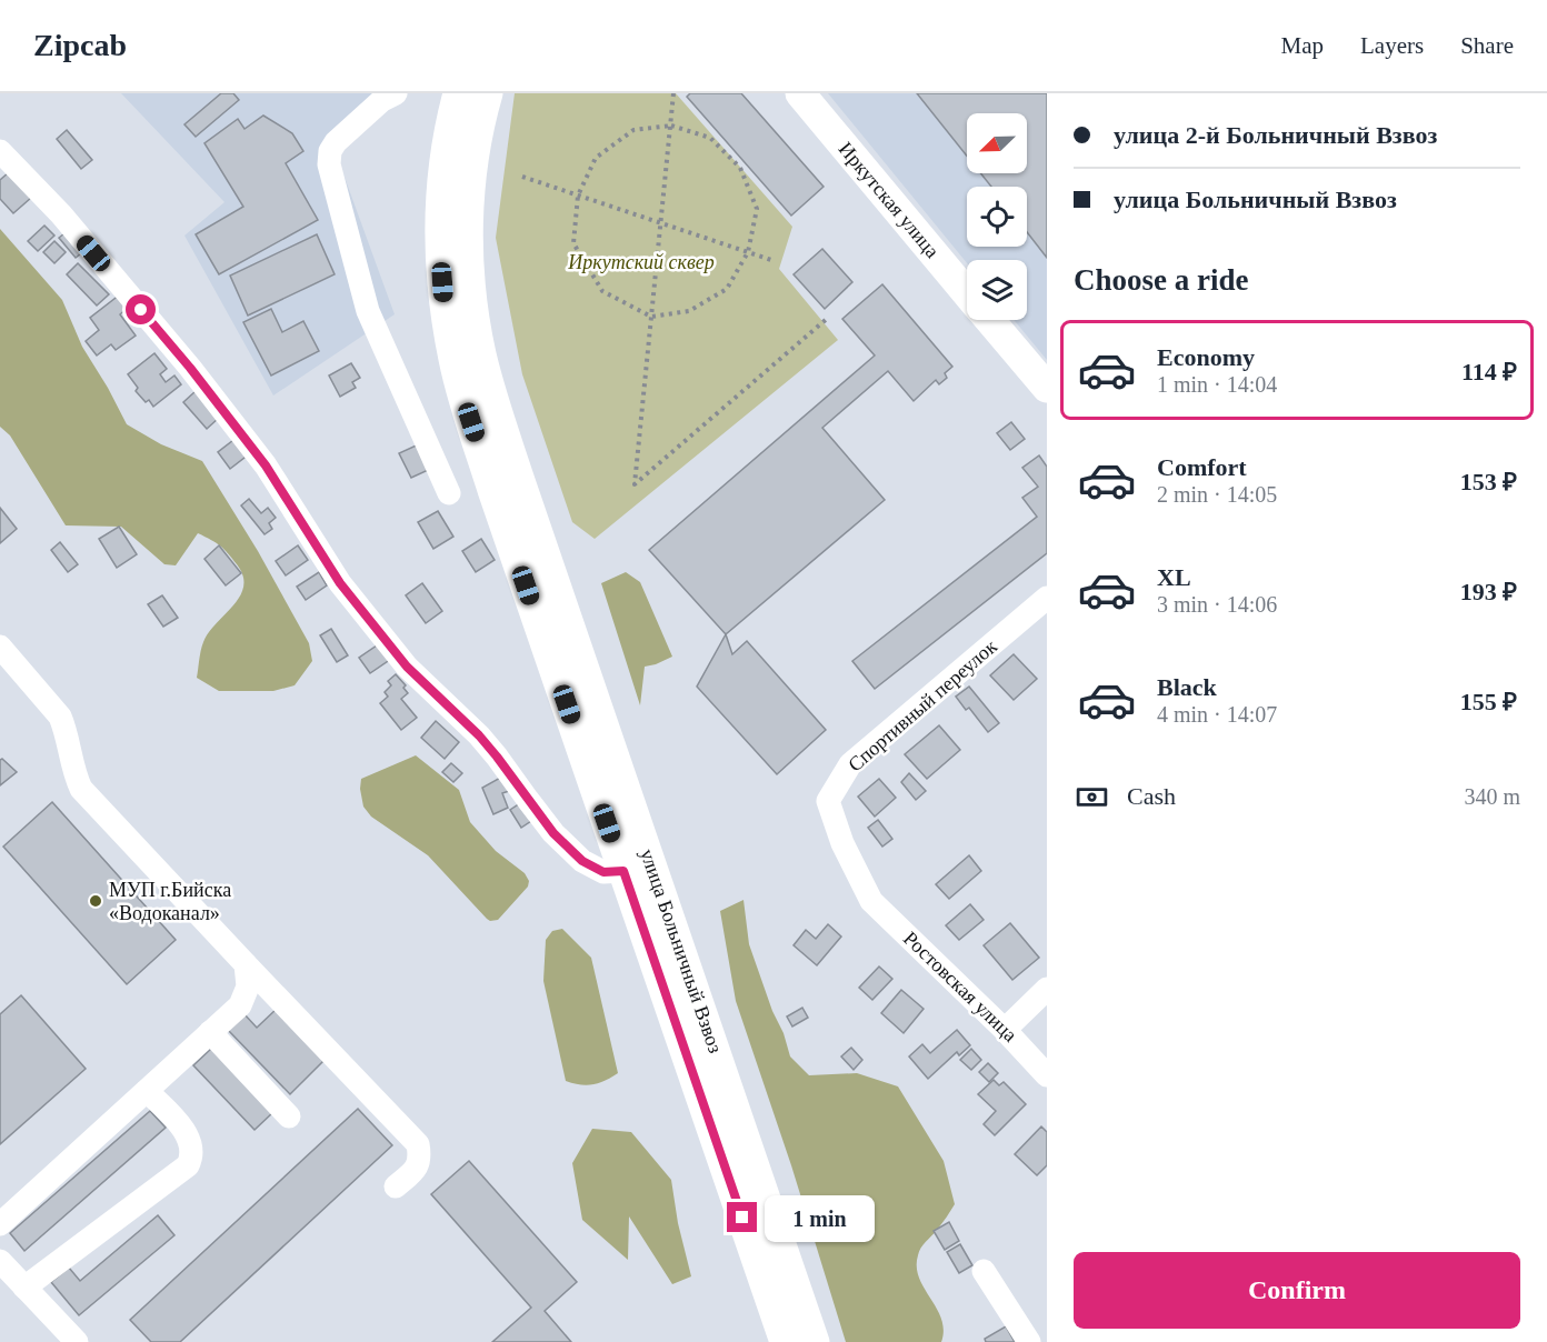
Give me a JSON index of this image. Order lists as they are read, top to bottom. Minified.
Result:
{"streets":{"main road":["Иркутская улица","улица Больничный Взвоз"],"street":["Спортивный переулок","Ростовская улица"]},"crossings":[["Спортивный переулок","Ростовская улица"]],"parks":["Иркутский сквер"],"places":["МУП г.Бийска «Водоканал»"],"north":"bottom left","page":{"header":"Zipcab","nav":["Map","Layers","Share"],"banner":["улица 2-й Больничный Взвоз","улица Больничный Взвоз"],"heading":"Choose a ride","list":[{"name":"Economy","note":"1 min · 14:04","value":"114 ₽"},{"name":"Comfort","note":"2 min · 14:05","value":"153 ₽"},{"name":"XL","note":"3 min · 14:06","value":"193 ₽"},{"name":"Black","note":"4 min · 14:07","value":"155 ₽"}],"pay":["Cash","340 m"],"bubble":"1 min","buttons":"Confirm"}}
